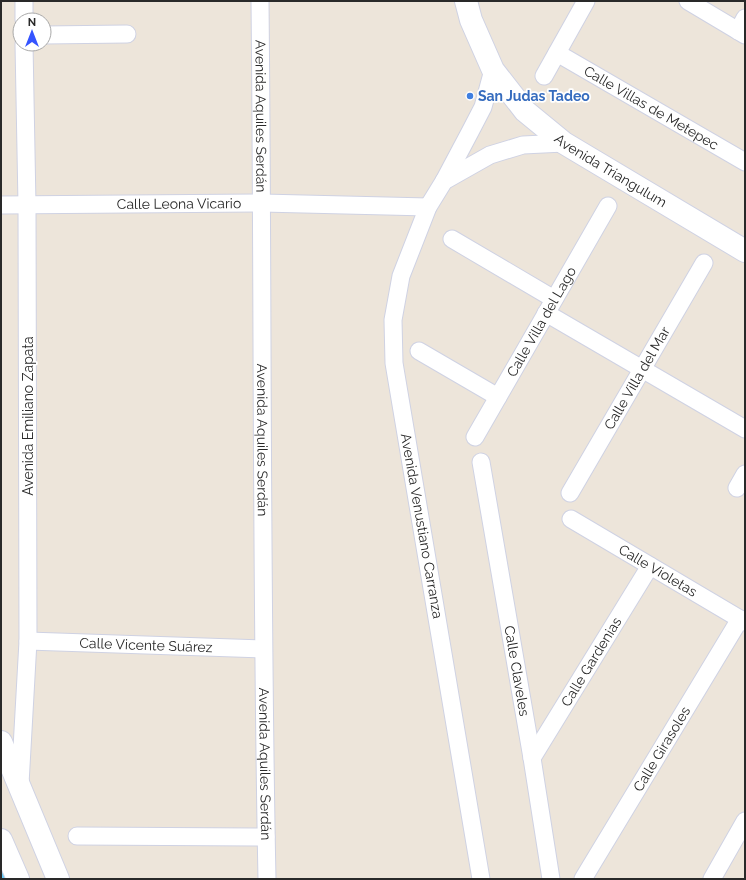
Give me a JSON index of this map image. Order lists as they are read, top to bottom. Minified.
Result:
{"streets":{"main road":["Avenida Triangulum"],"street":["Calle Villas de Metepec","Avenida Aquiles Serdán","Calle Leona Vicario","Calle Villa del Lago","Calle Villa del Mar","Avenida Emiliano Zapata","Avenida Venustiano Carranza","Calle Violetas","Calle Vicente Suárez","Calle Gardenias","Calle Claveles","Calle Girasoles"]},"crossings":[["Avenida Aquiles Serdán","Calle Leona Vicario"],["Avenida Aquiles Serdán","Calle Vicente Suárez"],["Avenida Triangulum","Avenida Venustiano Carranza"],["Calle Leona Vicario","Avenida Emiliano Zapata"],["Calle Leona Vicario","Avenida Venustiano Carranza"],["Avenida Emiliano Zapata","Calle Vicente Suárez"],["Calle Violetas","Calle Gardenias"],["Calle Violetas","Calle Girasoles"],["Calle Gardenias","Calle Claveles"]],"places":["San Judas Tadeo"],"north":"top"}
